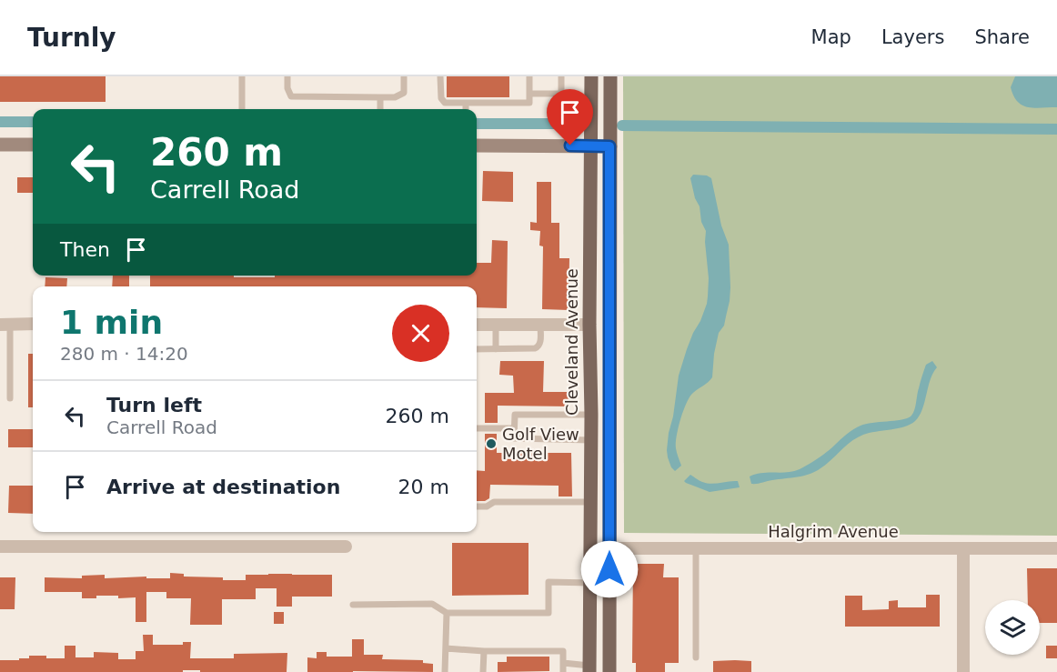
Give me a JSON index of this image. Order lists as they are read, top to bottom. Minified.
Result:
{"streets":{"main road":["Cleveland Avenue"],"street":["Halgrim Avenue"]},"places":["Golf View Motel"],"page":{"header":"Turnly","nav":["Map","Layers","Share"],"turn":["260 m","Carrell Road"],"then":"Then","heading":["1 min","280 m · 14:20"],"list":[{"name":"Turn left","note":"Carrell Road","value":"260 m"},{"name":"Arrive at destination","value":"20 m"}]}}
